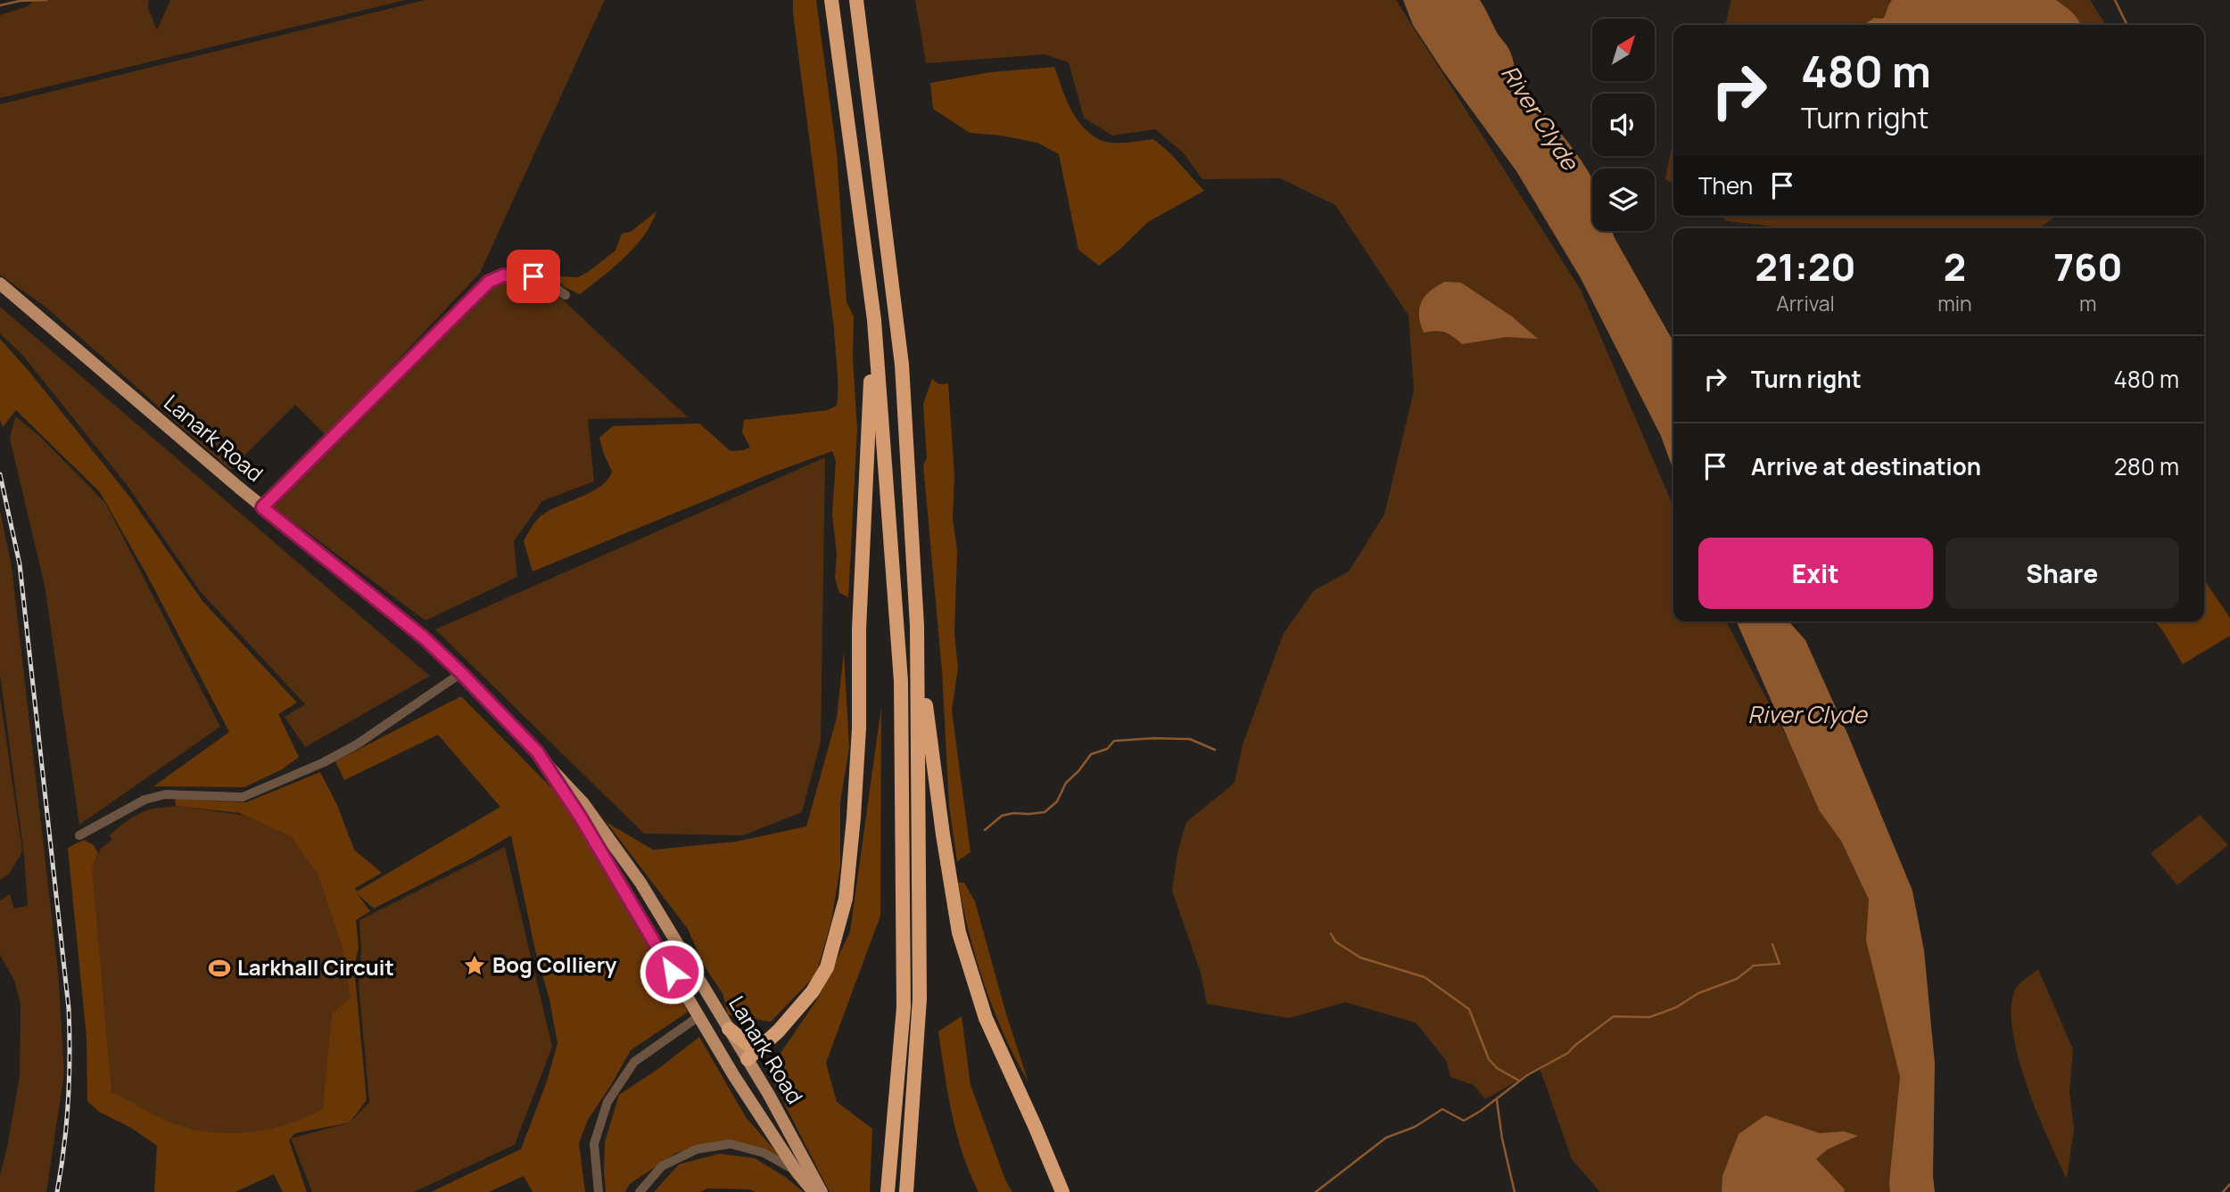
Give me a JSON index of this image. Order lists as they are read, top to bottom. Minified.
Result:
{"streets":{"main road":["Lanark Road"]},"water":["River Clyde"],"places":{"place":["Bog Colliery"],"sports":["Larkhall Circuit"]},"north":"top right","page":{"turn":["480 m","Turn right"],"then":"Then","eta":["21:20","Arrival","2","min","760","m"],"list":[{"name":"Turn right","value":"480 m"},{"name":"Arrive at destination","value":"280 m"}],"buttons":["Exit","Share"]}}
